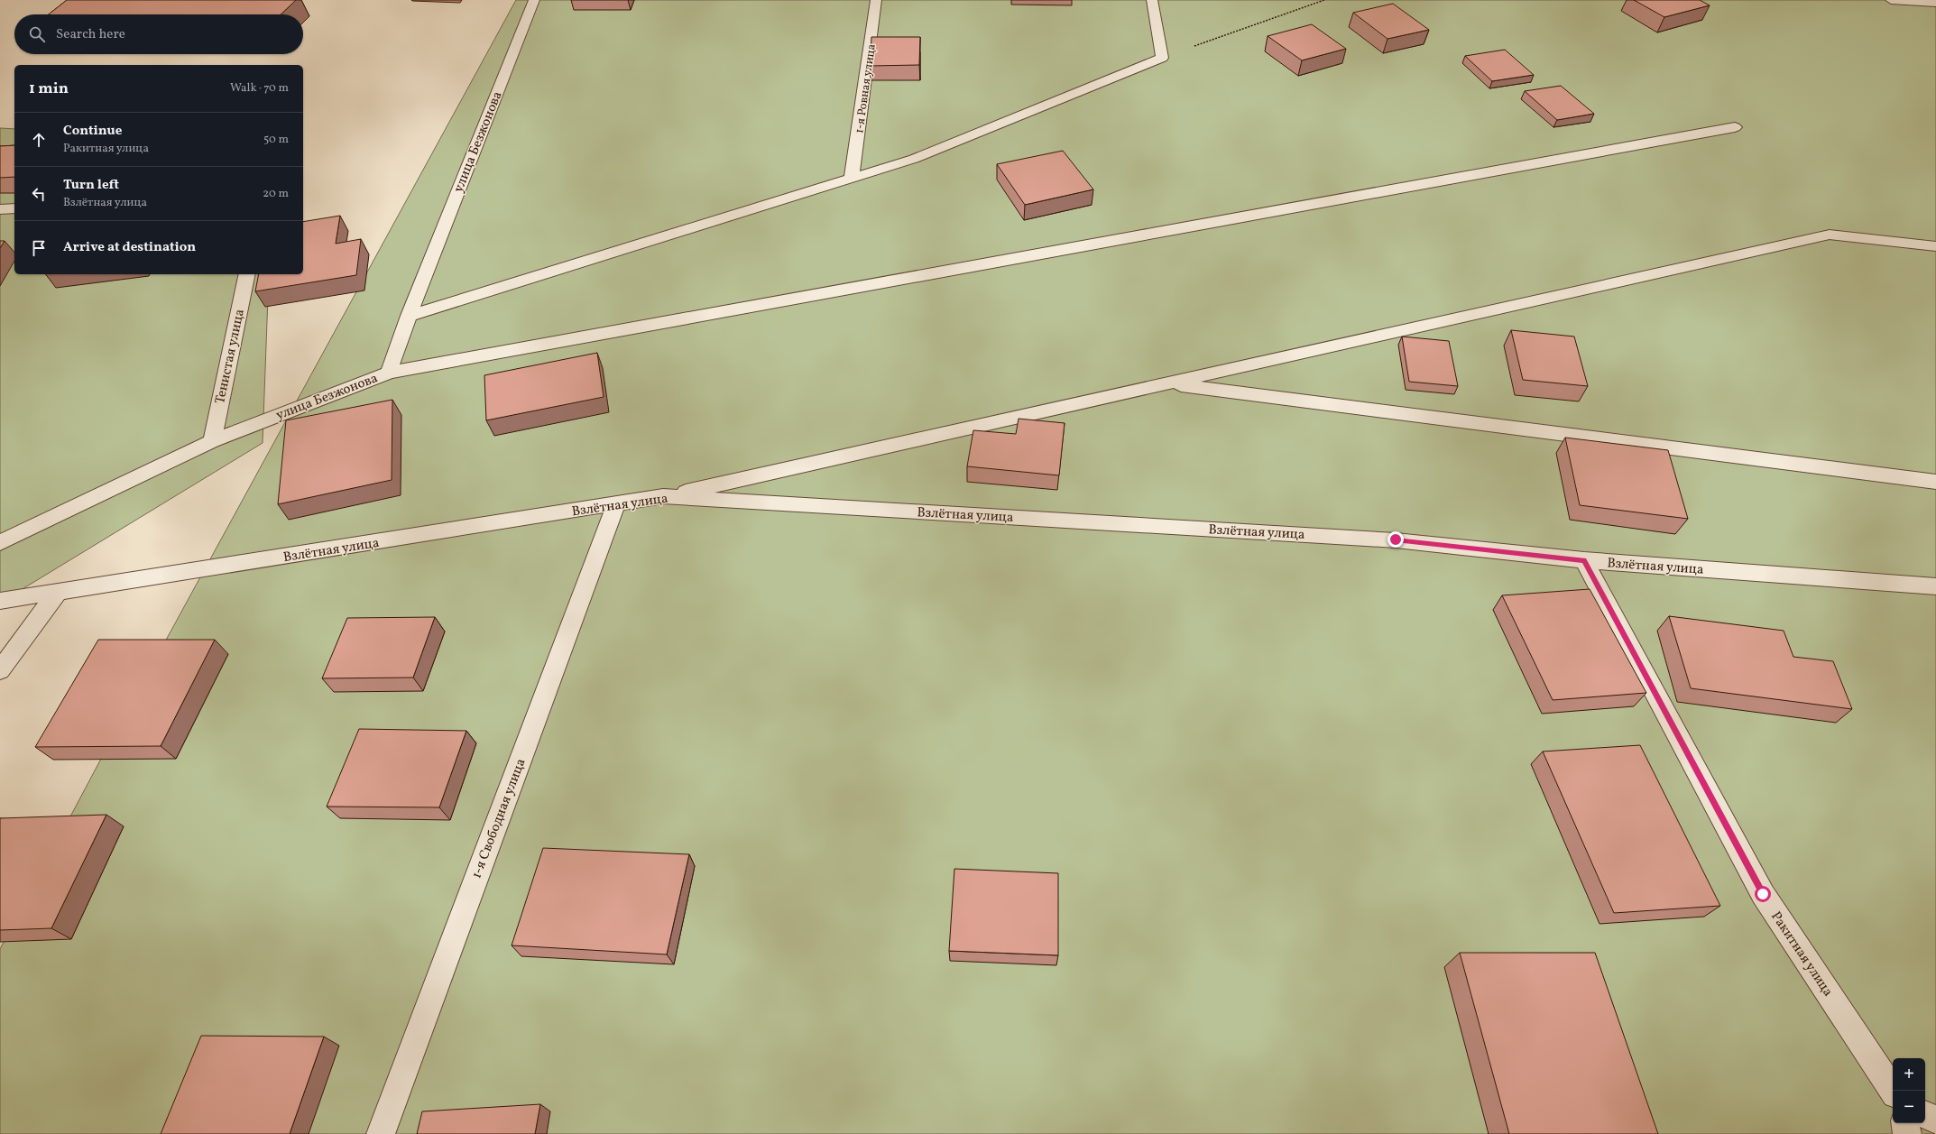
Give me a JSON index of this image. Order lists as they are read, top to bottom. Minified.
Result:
{"streets":{"street":["1-я Ровная улица","улица Безжонова","Тенистая улица","Взлётная улица","1-я Свободная улица","Ракитная улица"]},"crossings":[["улица Безжонова","Тенистая улица"],["Взлётная улица","1-я Свободная улица"],["Взлётная улица","Ракитная улица"]],"page":{"search":"Search here","heading":["1 min","Walk · 70 m"],"list":[["Continue","Ракитная улица","50 m"],["Turn left","Взлётная улица","20 m"],"Arrive at destination"],"map_buttons":["+","−"]}}
